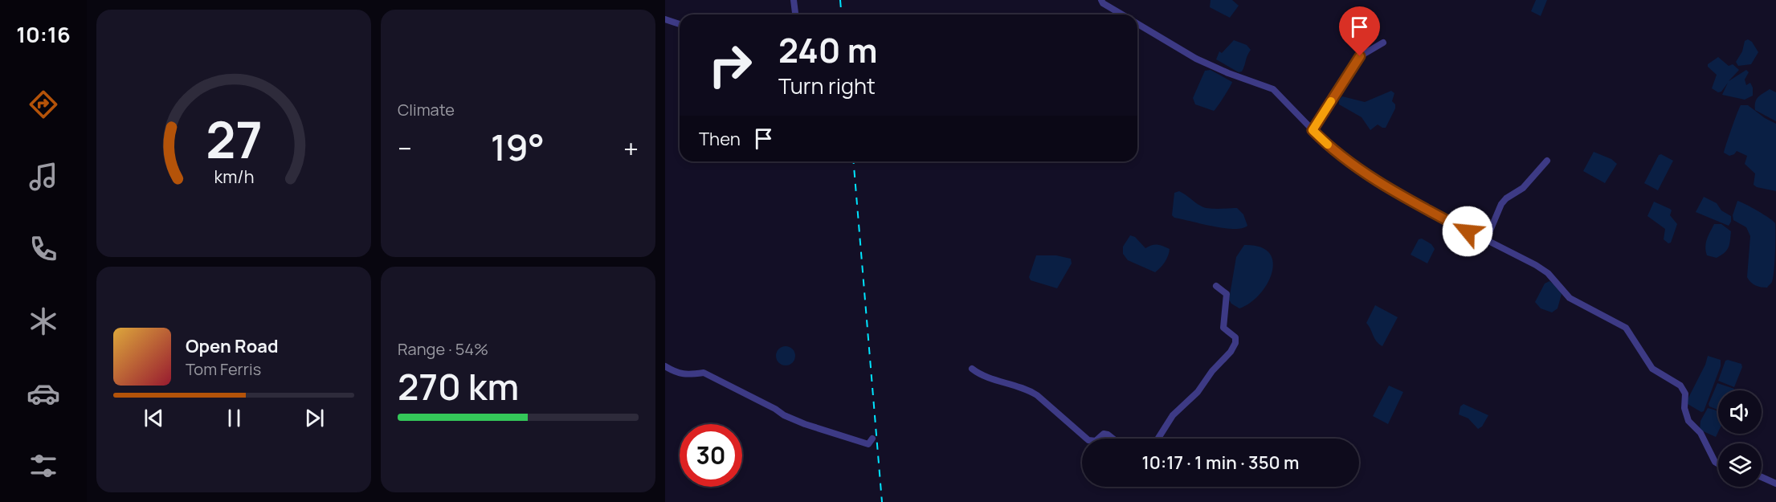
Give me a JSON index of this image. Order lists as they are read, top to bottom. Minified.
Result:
{"page":{"tabs":"10:16","tile":["Climate",["Range · 54%","270 km"]],"turn":["240 m","Turn right"],"then":"Then","heat":["−","19°","+"],"song":["Open Road","Tom Ferris"],"limit":"30","trip":"10:17 · 1 min · 350 m","gauge":["27","km/h"]}}
